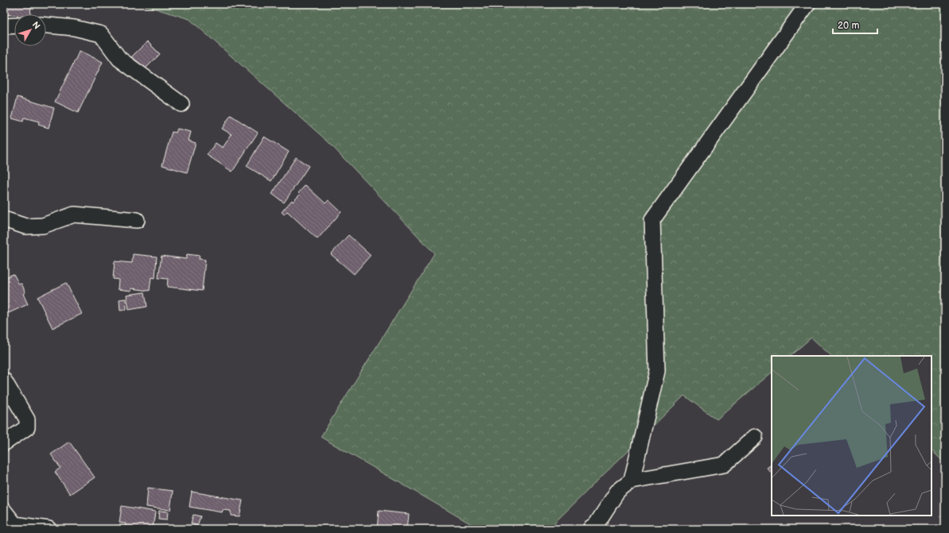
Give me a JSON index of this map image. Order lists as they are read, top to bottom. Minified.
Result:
{"scale_bar":"20 m","north":"top right"}
